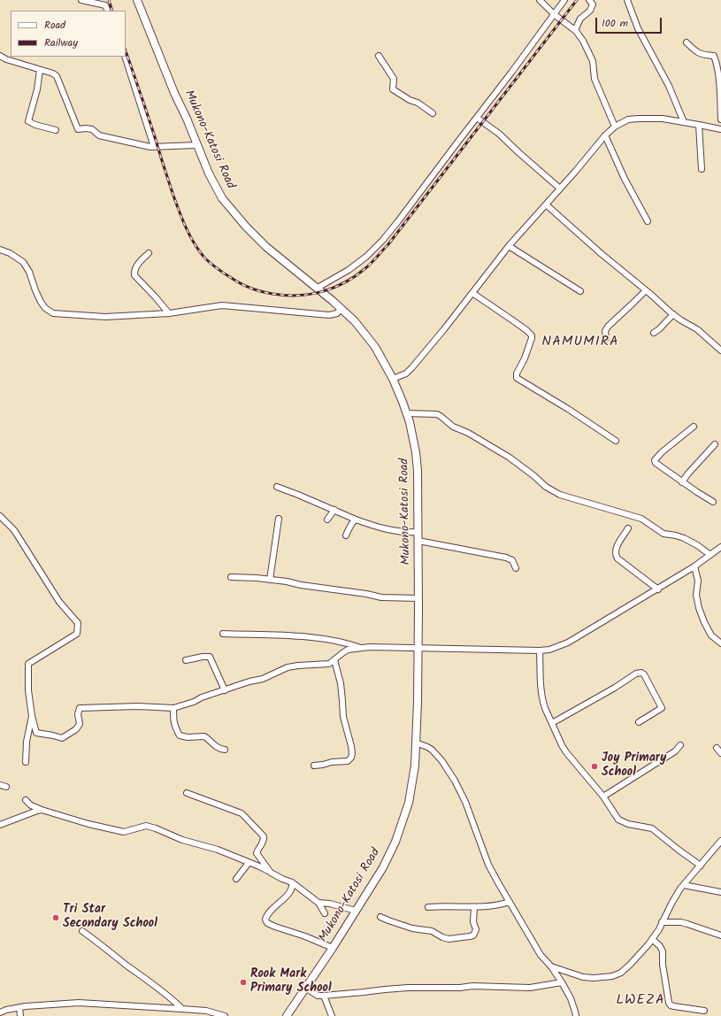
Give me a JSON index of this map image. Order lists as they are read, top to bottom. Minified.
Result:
{"streets":{"main road":["Mukono-Katosi Road"]},"districts":["NAMUMIRA","LWEZA"],"places":["Joy Primary School","Tri Star Secondary School","Rook Mark Primary School"],"legend":["Road","Railway"],"scale_bar":"100 m"}
